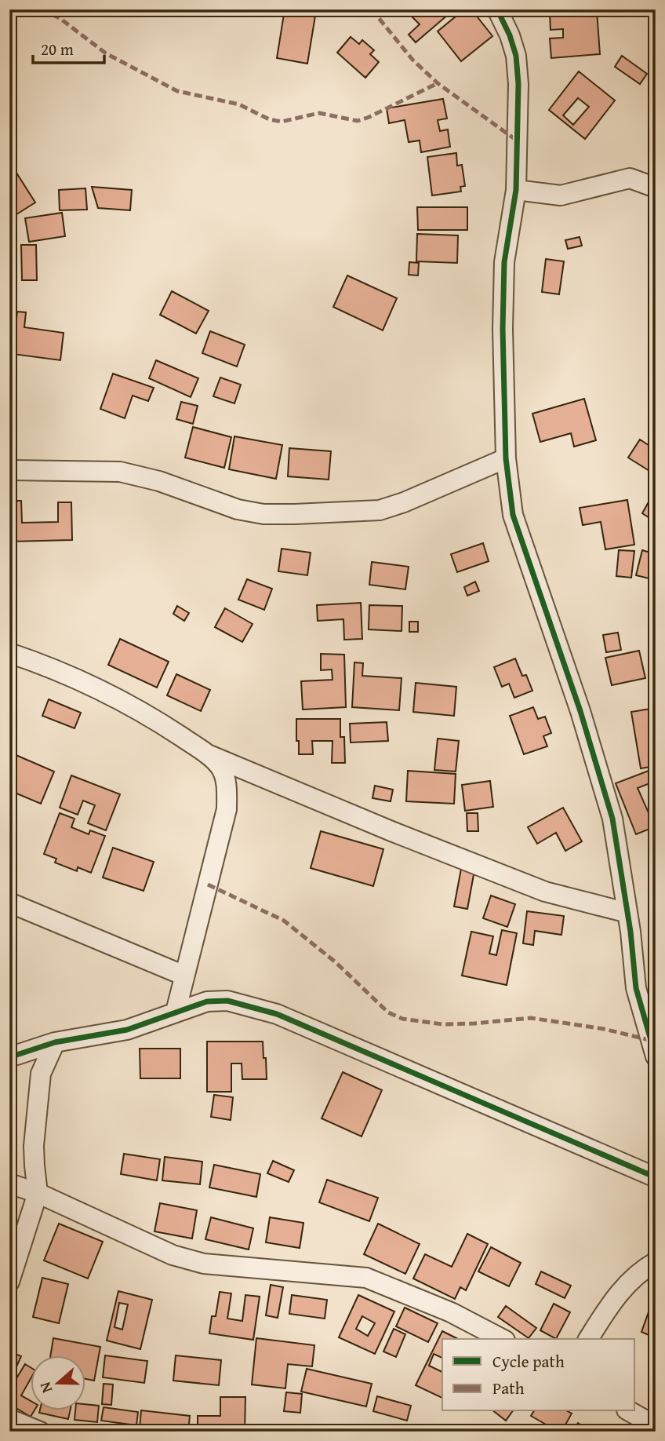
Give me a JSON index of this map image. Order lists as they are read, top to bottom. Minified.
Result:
{"legend":["Cycle path","Path"],"scale_bar":"20 m","north":"left"}
